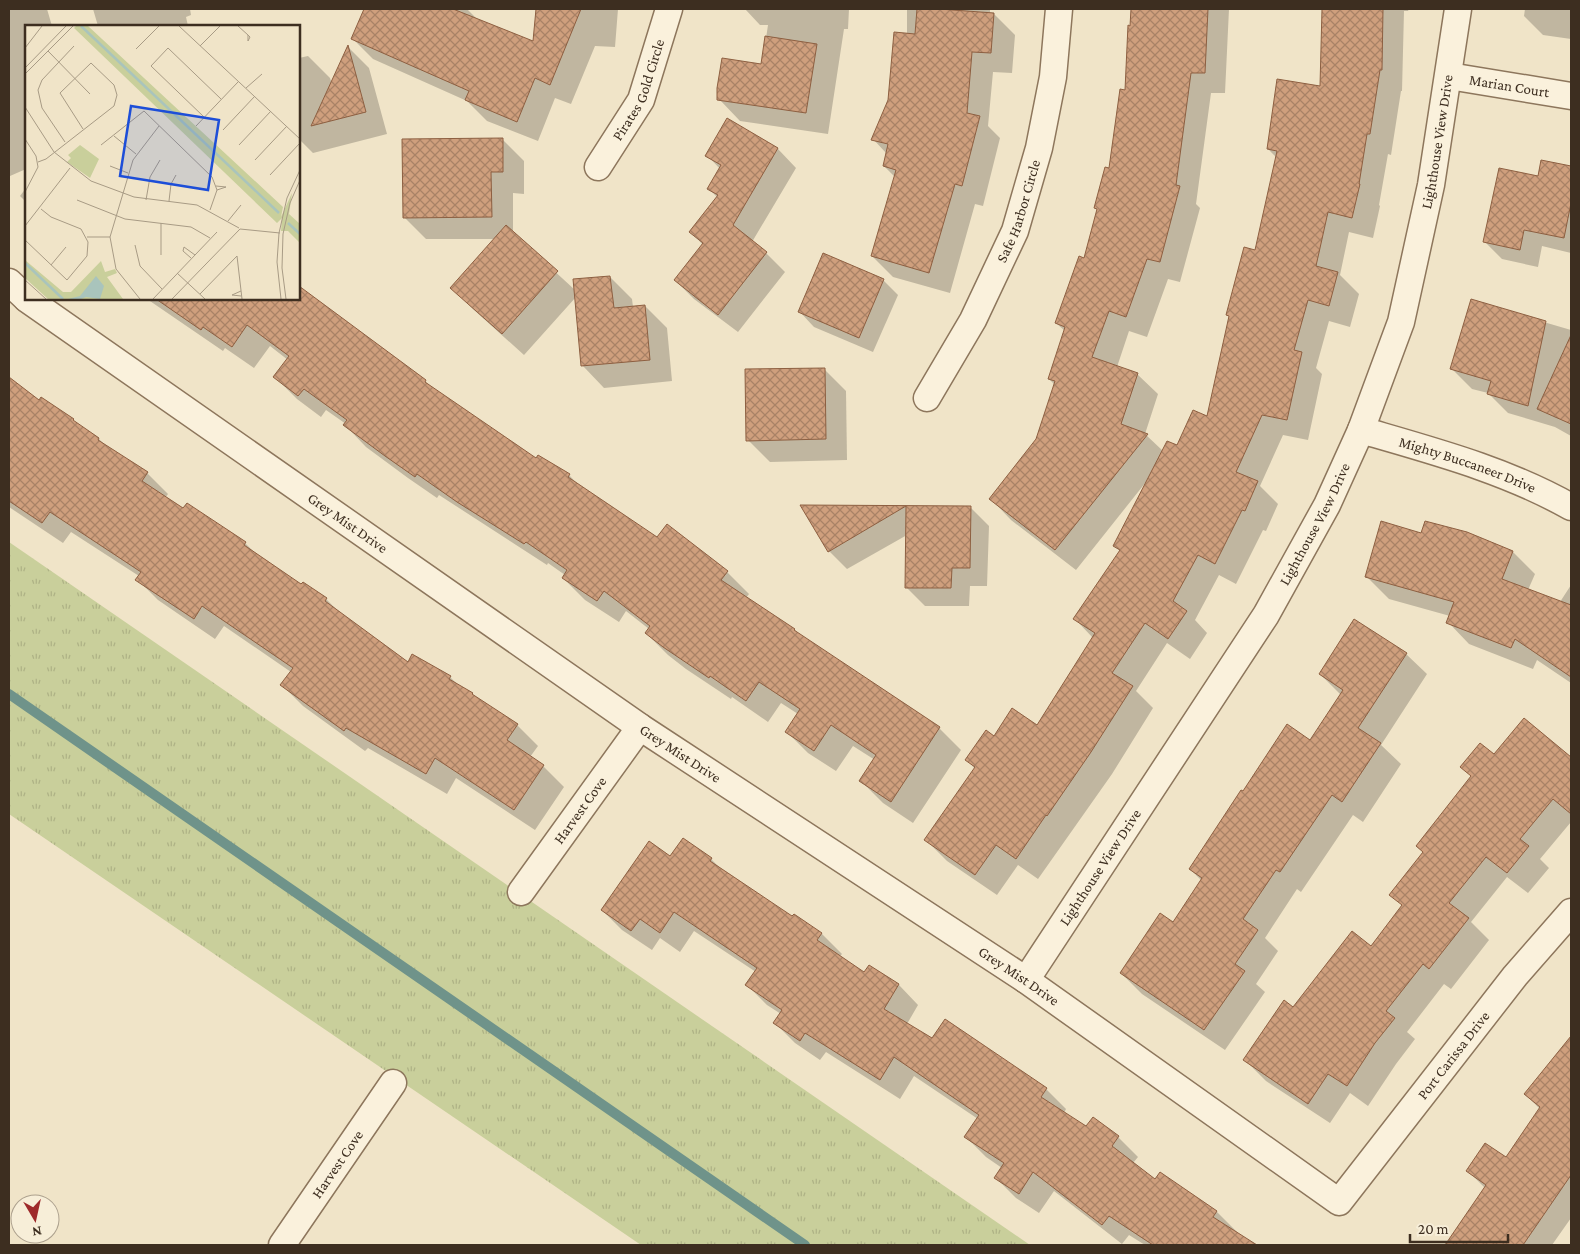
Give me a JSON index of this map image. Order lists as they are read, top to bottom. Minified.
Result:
{"streets":{"street":["Marian Court","Pirates Gold Circle","Lighthouse View Drive","Safe Harbor Circle","Mighty Buccaneer Drive","Grey Mist Drive","Harvest Cove","Port Carissa Drive"]},"crossings":[["Marian Court","Lighthouse View Drive"],["Lighthouse View Drive","Mighty Buccaneer Drive"],["Lighthouse View Drive","Grey Mist Drive"],["Grey Mist Drive","Harvest Cove"],["Grey Mist Drive","Port Carissa Drive"]],"scale_bar":"20 m","north":"bottom"}
